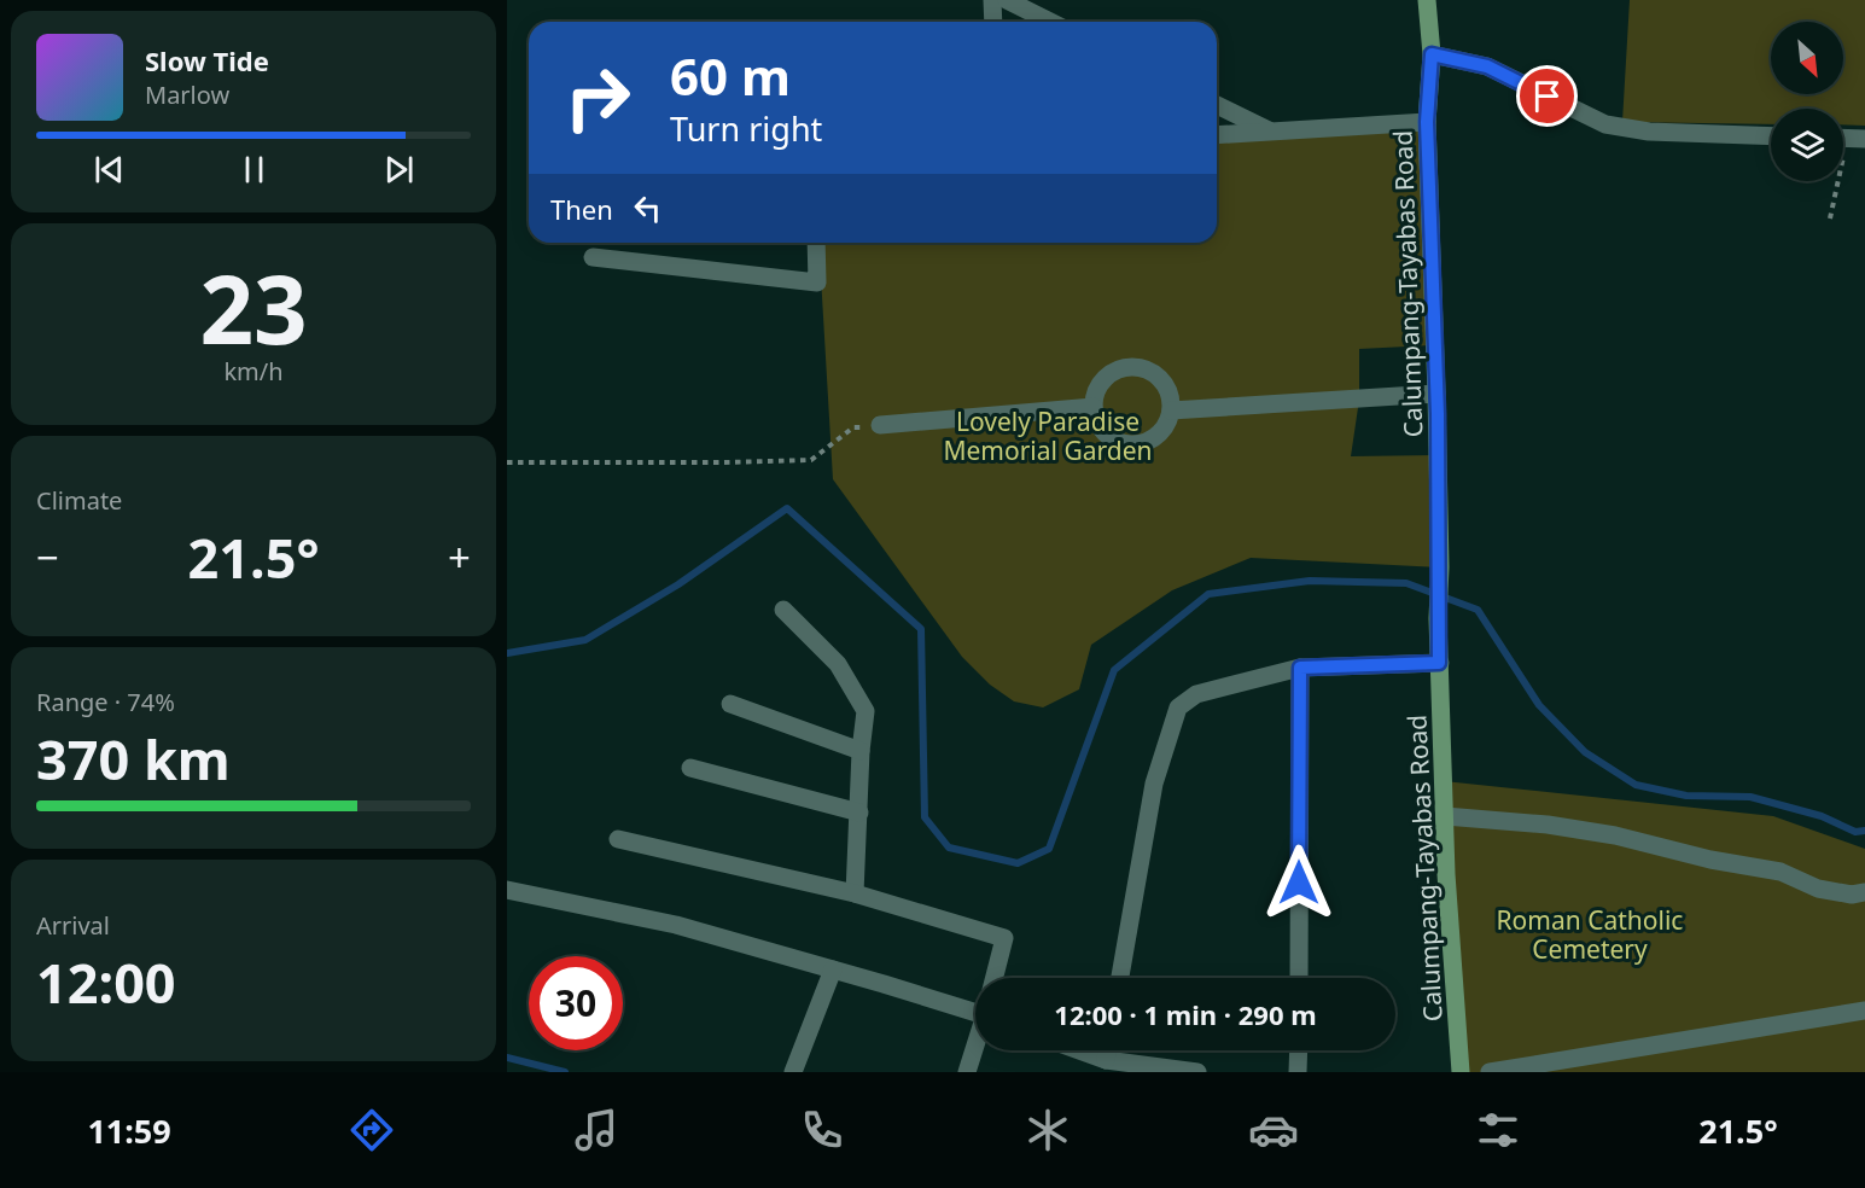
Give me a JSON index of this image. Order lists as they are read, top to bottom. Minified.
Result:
{"streets":{"main road":["Calumpang-Tayabas Road"]},"parks":["Lovely Paradise Memorial Garden","Roman Catholic Cemetery"],"north":"bottom right","page":{"turn":["60 m","Turn right"],"song":["Slow Tide","Marlow"],"then":"Then","tile":[["23","km/h"],"Climate",["Range · 74%","370 km"],["Arrival","12:00"]],"heat":["−","21.5°","+"],"limit":"30","trip":"12:00 · 1 min · 290 m","tabs":["11:59","21.5°"]}}
